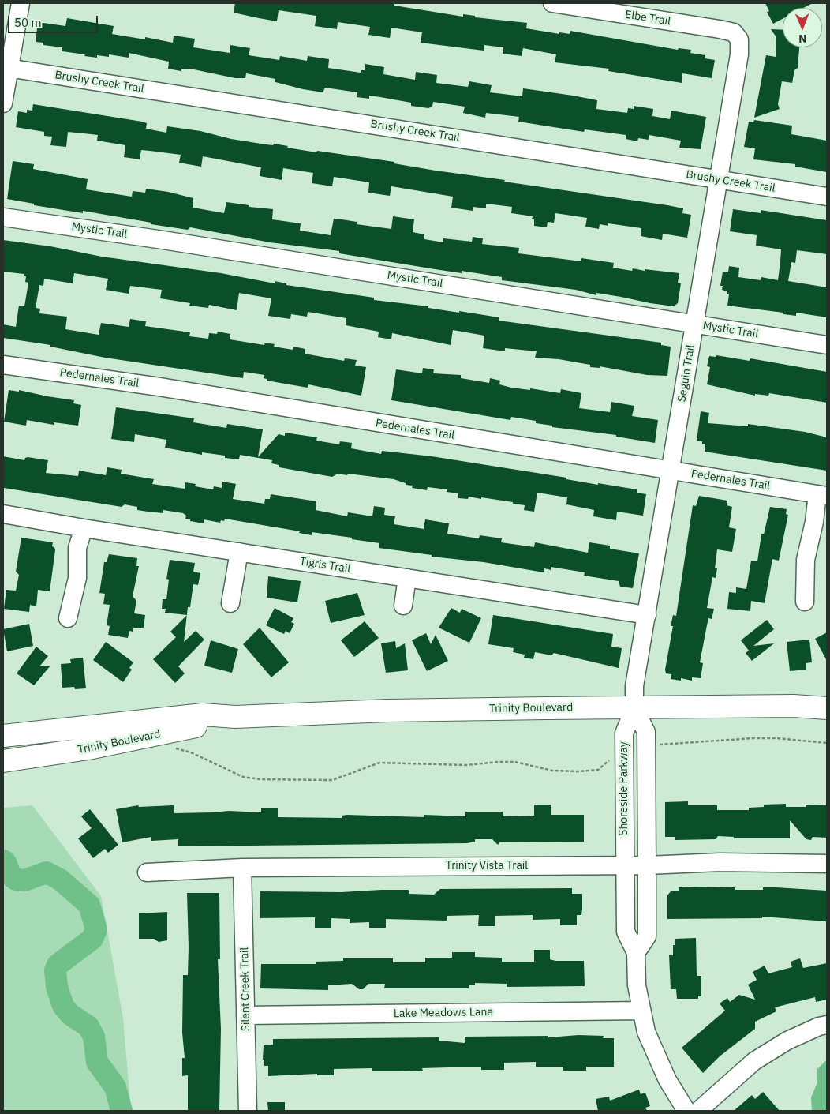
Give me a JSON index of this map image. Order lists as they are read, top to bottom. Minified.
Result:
{"streets":{"main road":["Trinity Boulevard"],"street":["Elbe Trail","Brushy Creek Trail","Mystic Trail","Seguin Trail","Pedernales Trail","Tigris Trail","Shoreside Parkway","Trinity Vista Trail","Silent Creek Trail","Lake Meadows Lane"]},"crossings":[["Elbe Trail","Seguin Trail"],["Brushy Creek Trail","Seguin Trail"],["Mystic Trail","Seguin Trail"],["Seguin Trail","Pedernales Trail"],["Seguin Trail","Tigris Trail"],["Seguin Trail","Trinity Boulevard"],["Seguin Trail","Shoreside Parkway"],["Trinity Boulevard","Shoreside Parkway"],["Shoreside Parkway","Trinity Vista Trail"],["Shoreside Parkway","Lake Meadows Lane"],["Trinity Vista Trail","Silent Creek Trail"],["Silent Creek Trail","Lake Meadows Lane"]],"scale_bar":"50 m","north":"bottom"}
